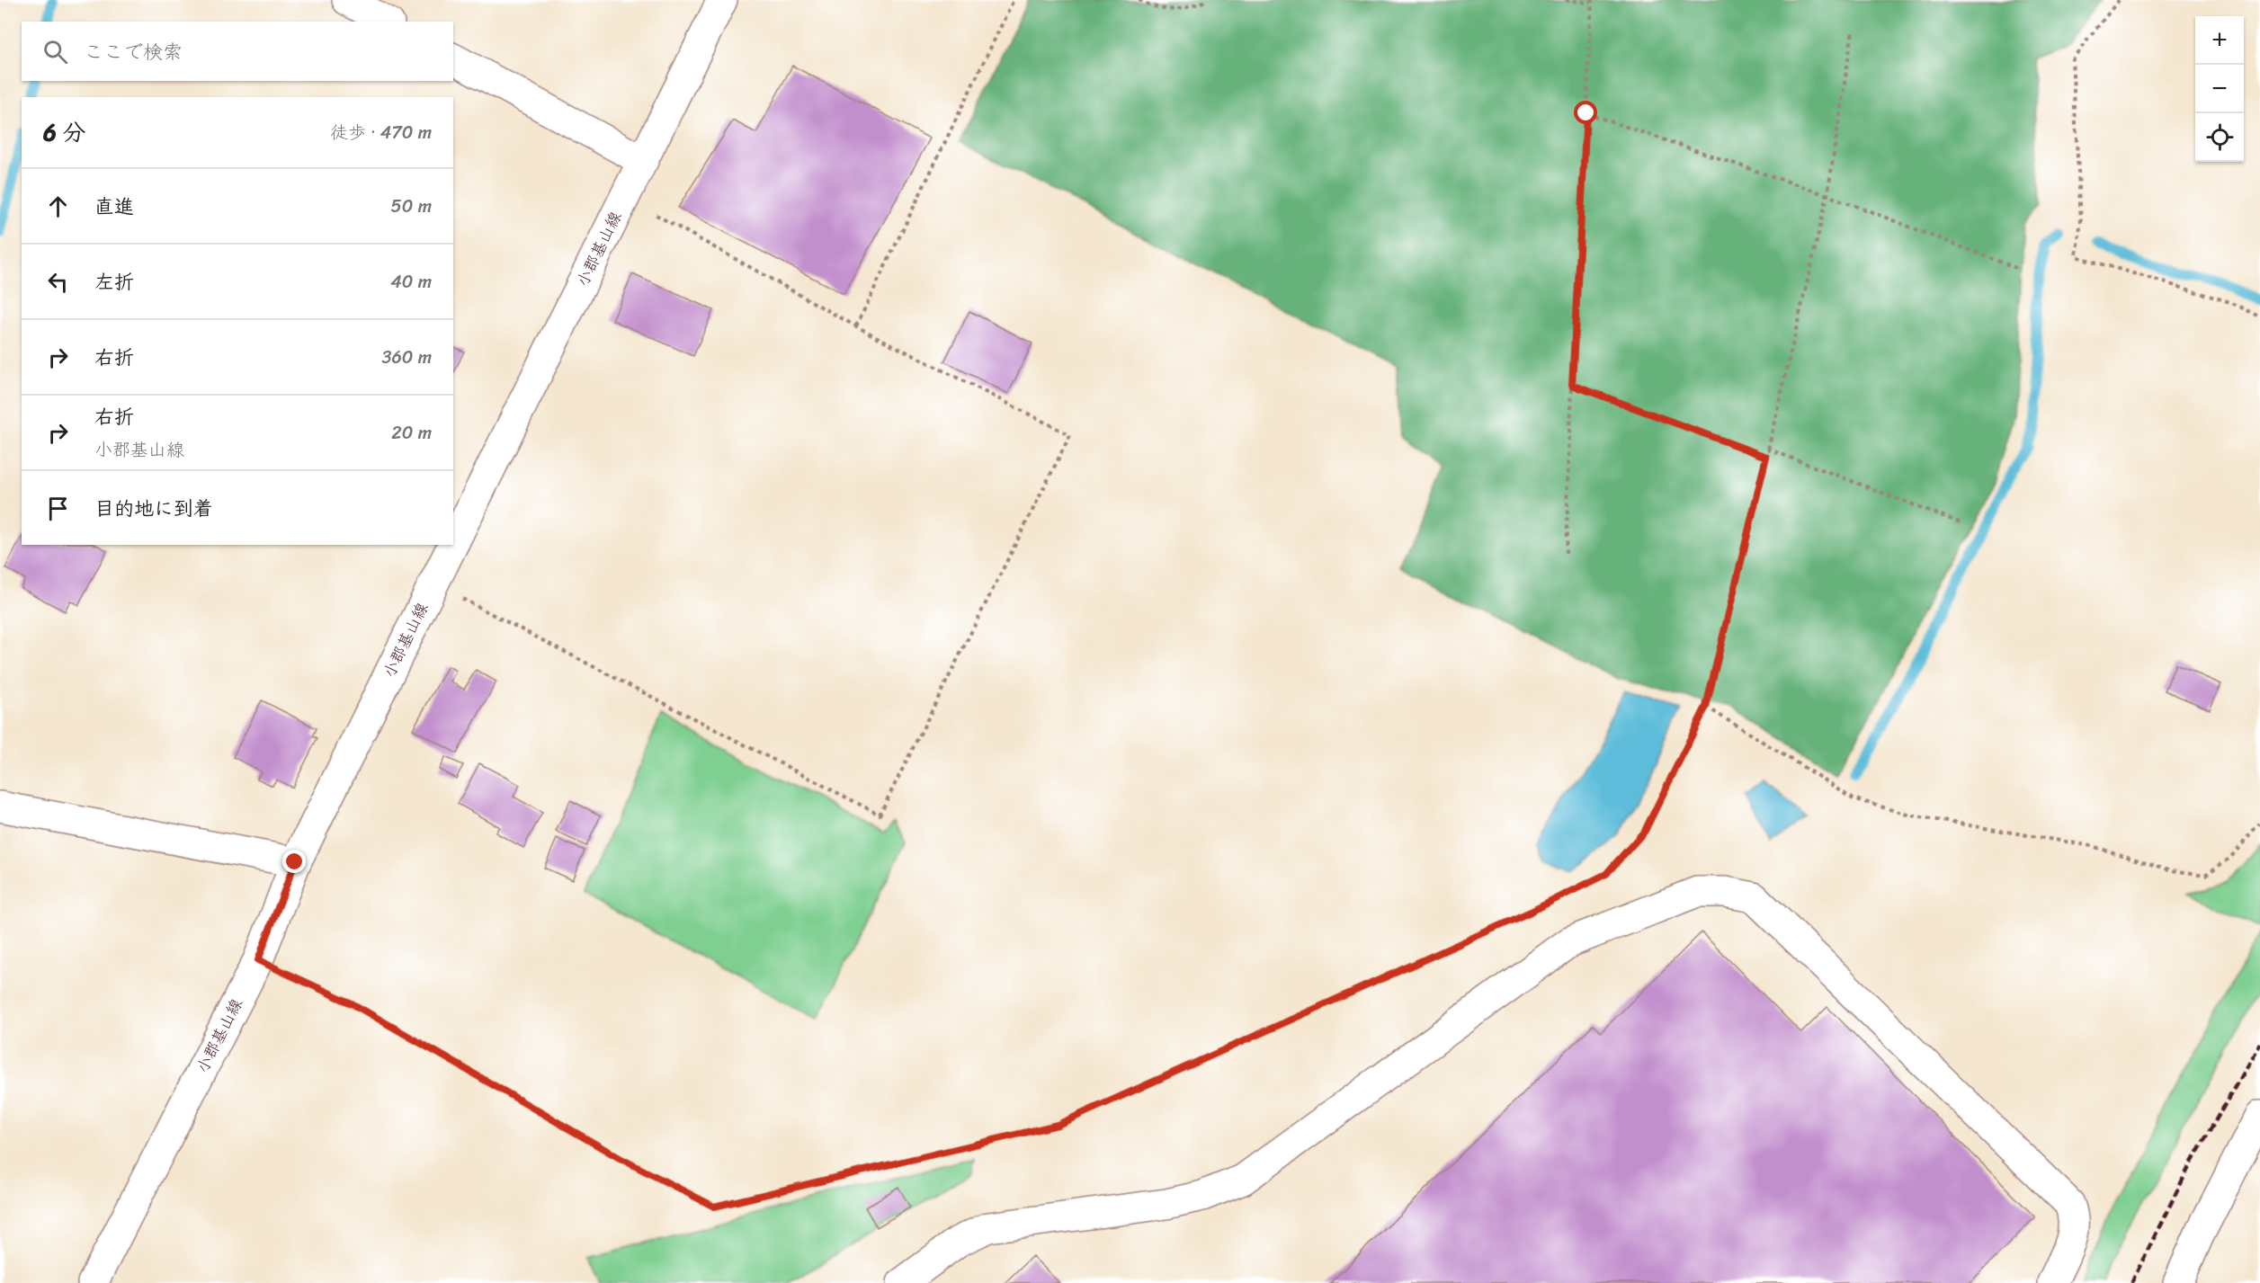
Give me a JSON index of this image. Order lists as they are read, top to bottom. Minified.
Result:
{"streets":{"main road":["小郡基山線"]},"page":{"map_buttons":["+","−"],"search":"ここで検索","heading":["6 分","徒歩 · 470 m"],"list":[["直進","50 m"],["左折","40 m"],["右折","360 m"],["右折","小郡基山線","20 m"],"目的地に到着"]}}
